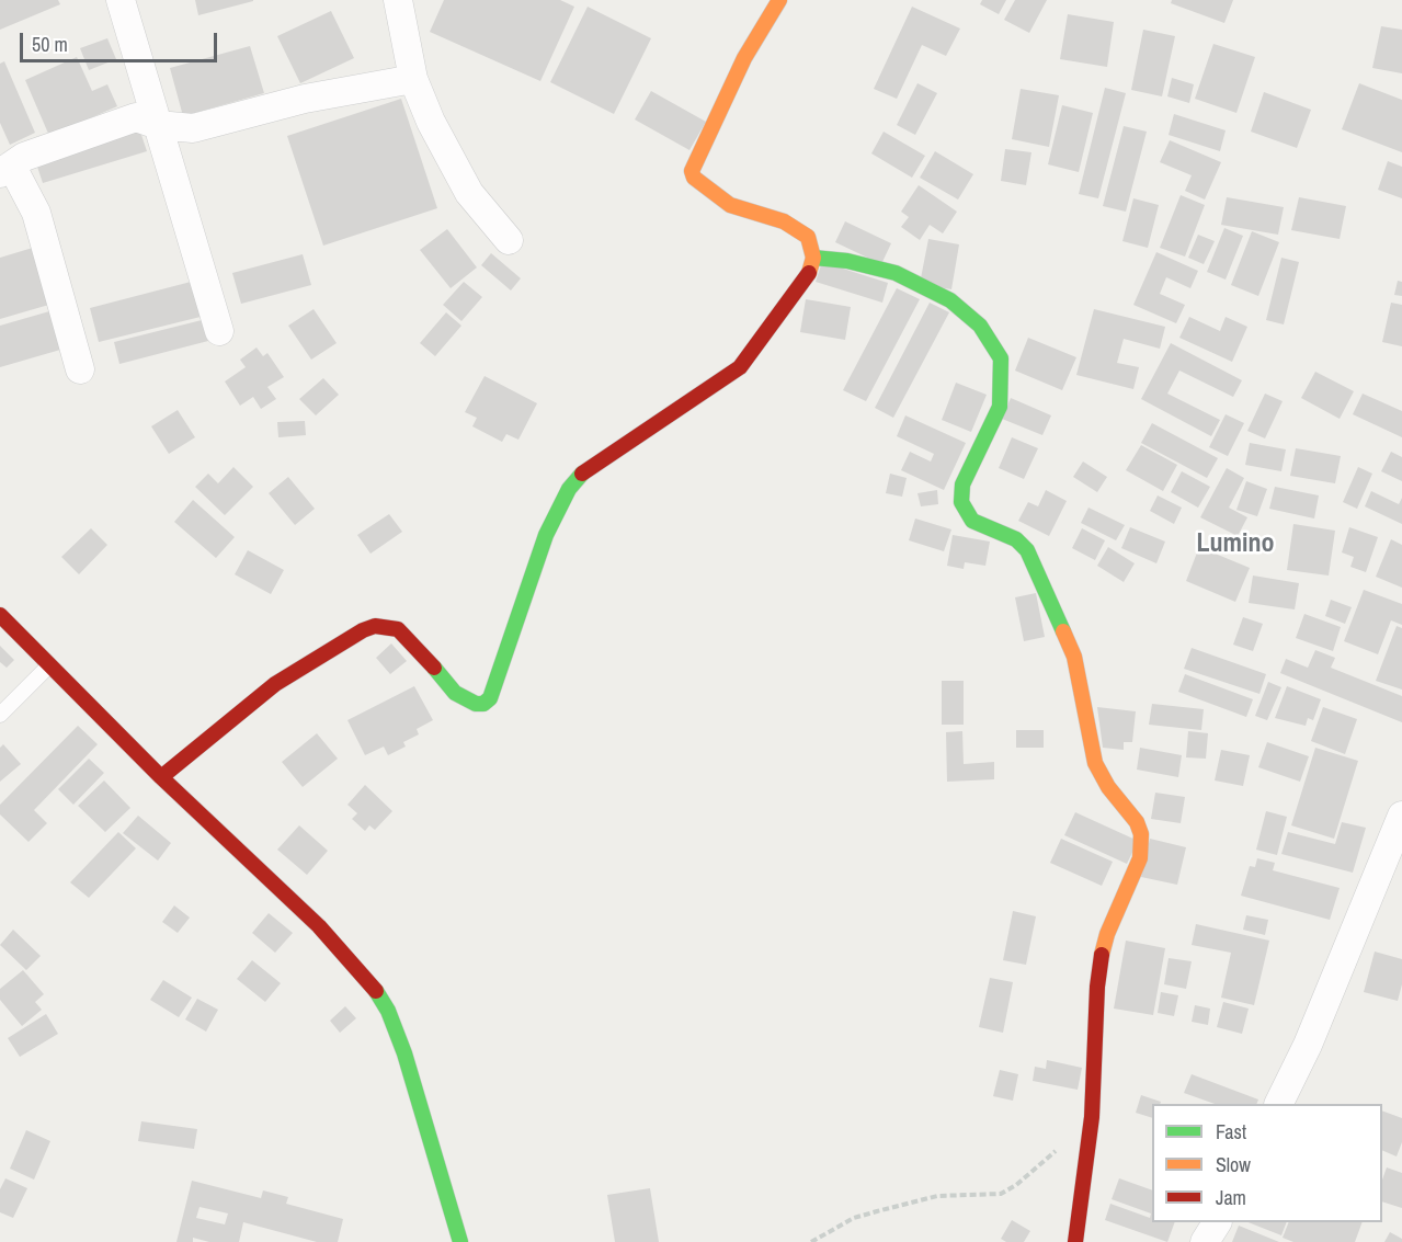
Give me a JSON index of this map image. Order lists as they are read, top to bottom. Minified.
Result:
{"districts":["Lumino"],"legend":["Fast","Slow","Jam"],"scale_bar":"50 m"}
